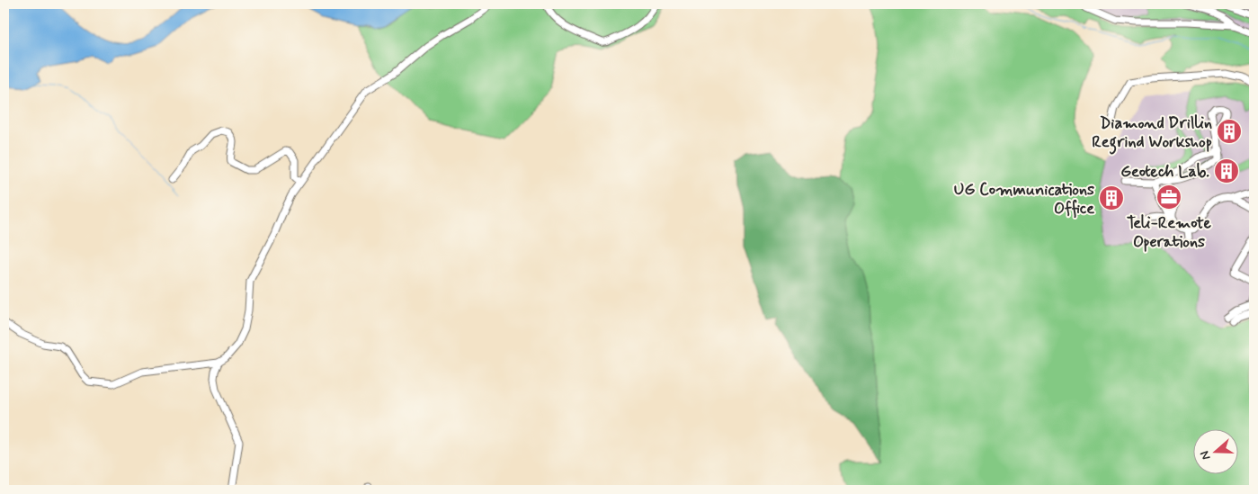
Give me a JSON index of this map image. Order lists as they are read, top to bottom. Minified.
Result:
{"places":{"building":["Diamond Drillin Regrind Workshop","Geotech Lab.","UG Communications Office"],"office":["Teli-Remote Operations"]},"north":"left"}
